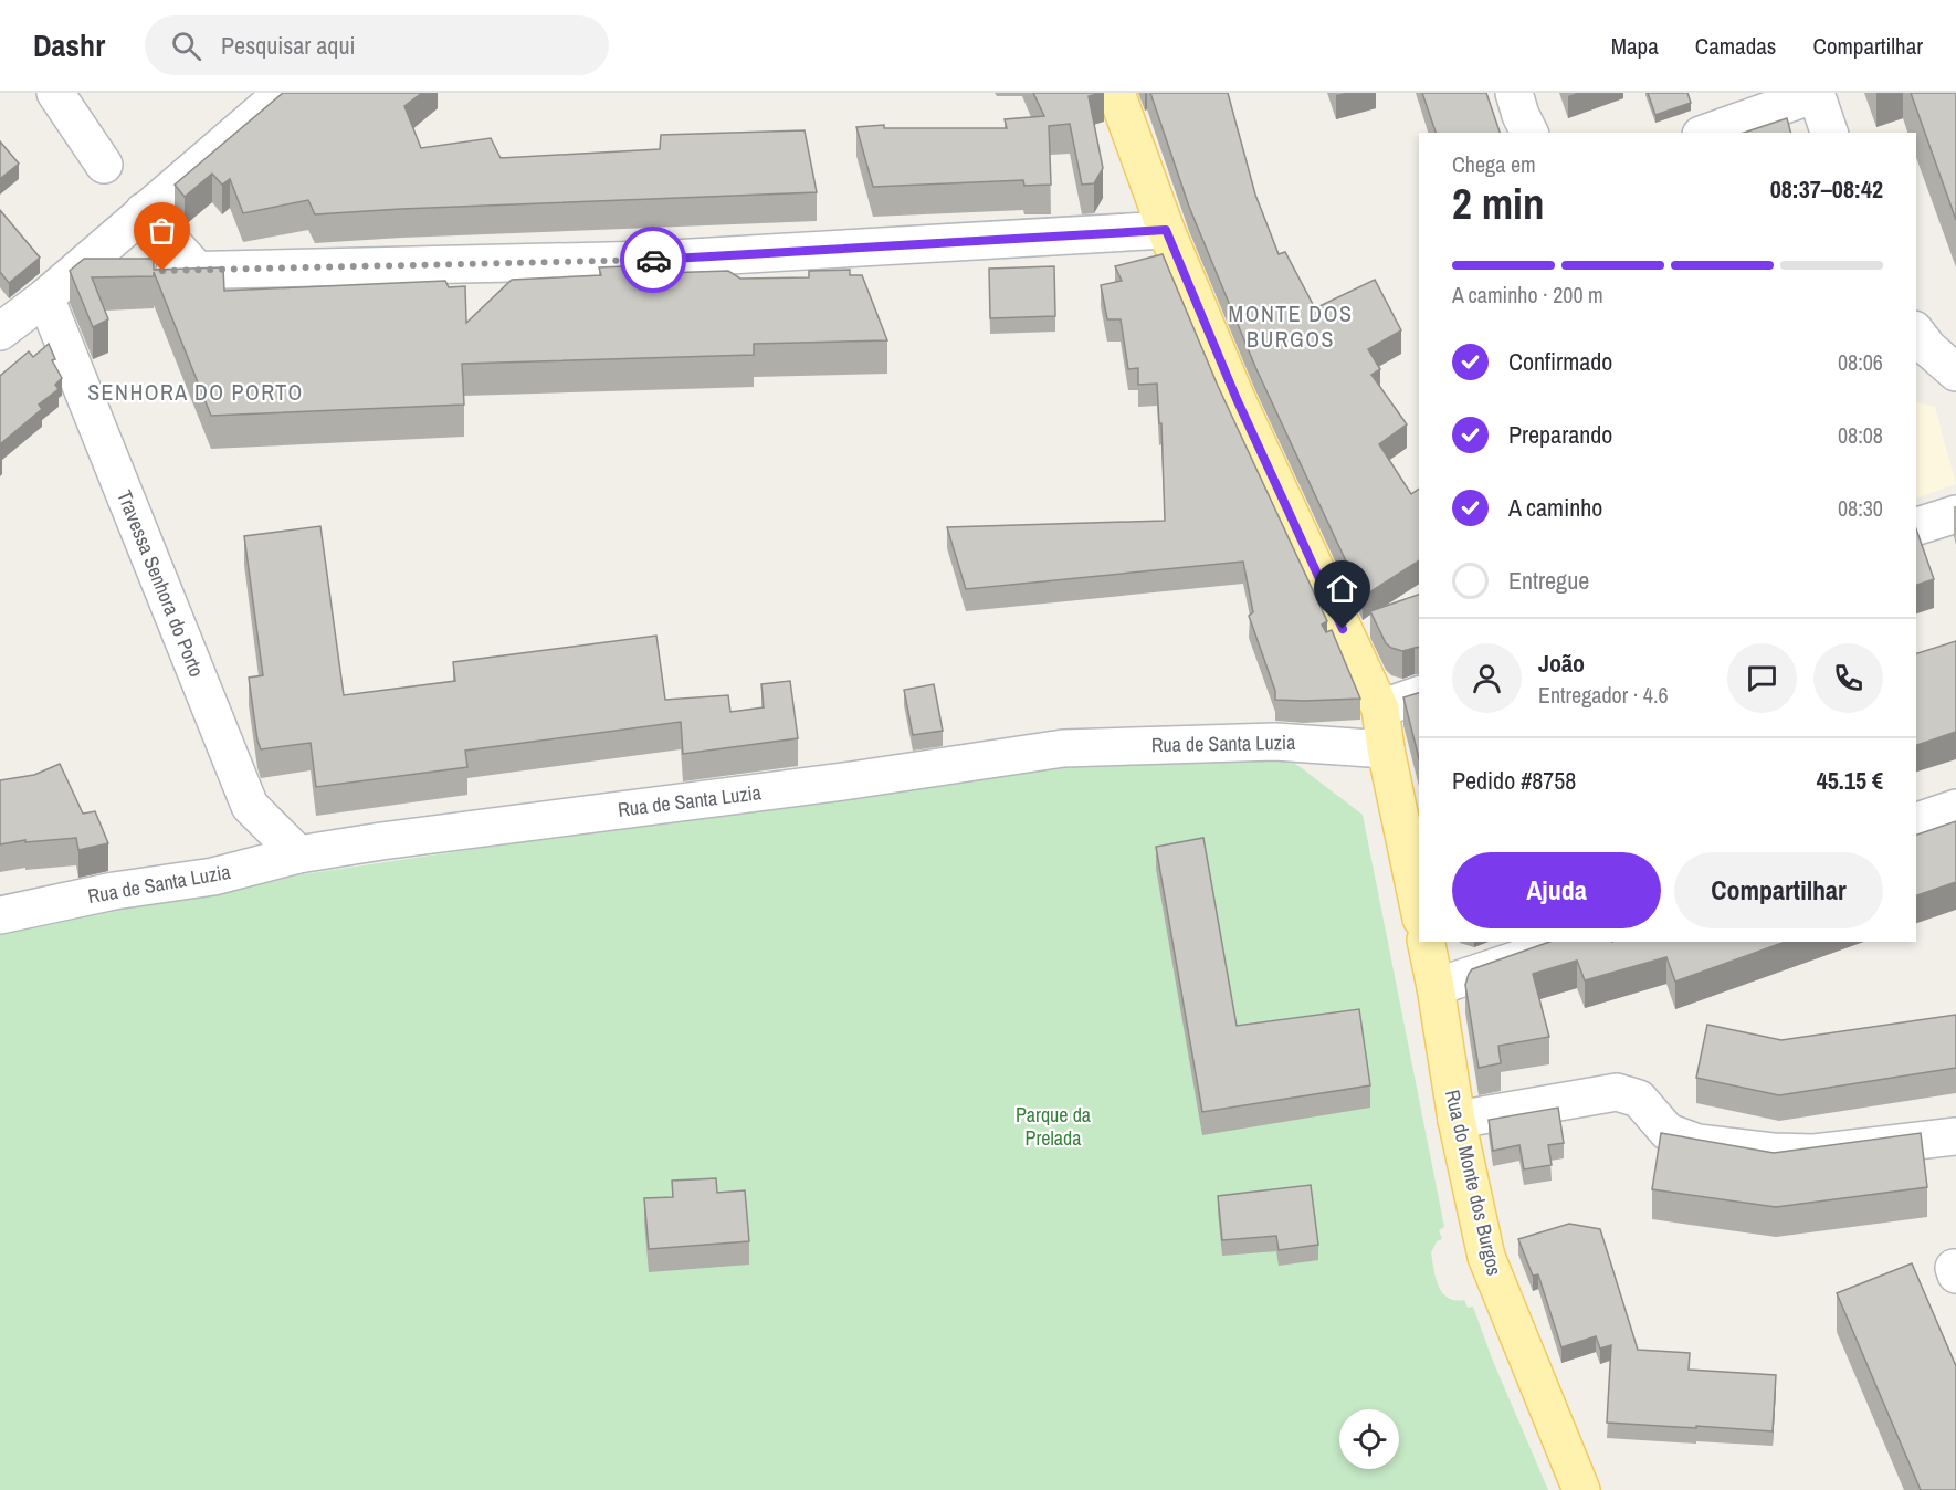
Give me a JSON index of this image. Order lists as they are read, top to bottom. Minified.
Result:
{"streets":{"main road":["Rua do Monte dos Burgos"],"street":["Travessa Senhora do Porto","Rua de Santa Luzia"]},"crossings":[["Travessa Senhora do Porto","Rua de Santa Luzia"]],"districts":["MONTE DOS BURGOS","SENHORA DO PORTO"],"parks":["Parque da Prelada"],"page":{"header":"Dashr","search":"Pesquisar aqui","nav":["Mapa","Camadas","Compartilhar"],"heading":["2 min","Chega em","08:37–08:42"],"panel":["João","Entregador · 4.6","Pedido #8758","45.15 €"],"bar":"A caminho · 200 m","list":[["Confirmado","08:06"],["Preparando","08:08"],["A caminho","08:30"],"Entregue"],"buttons":["Ajuda","Compartilhar"]}}
